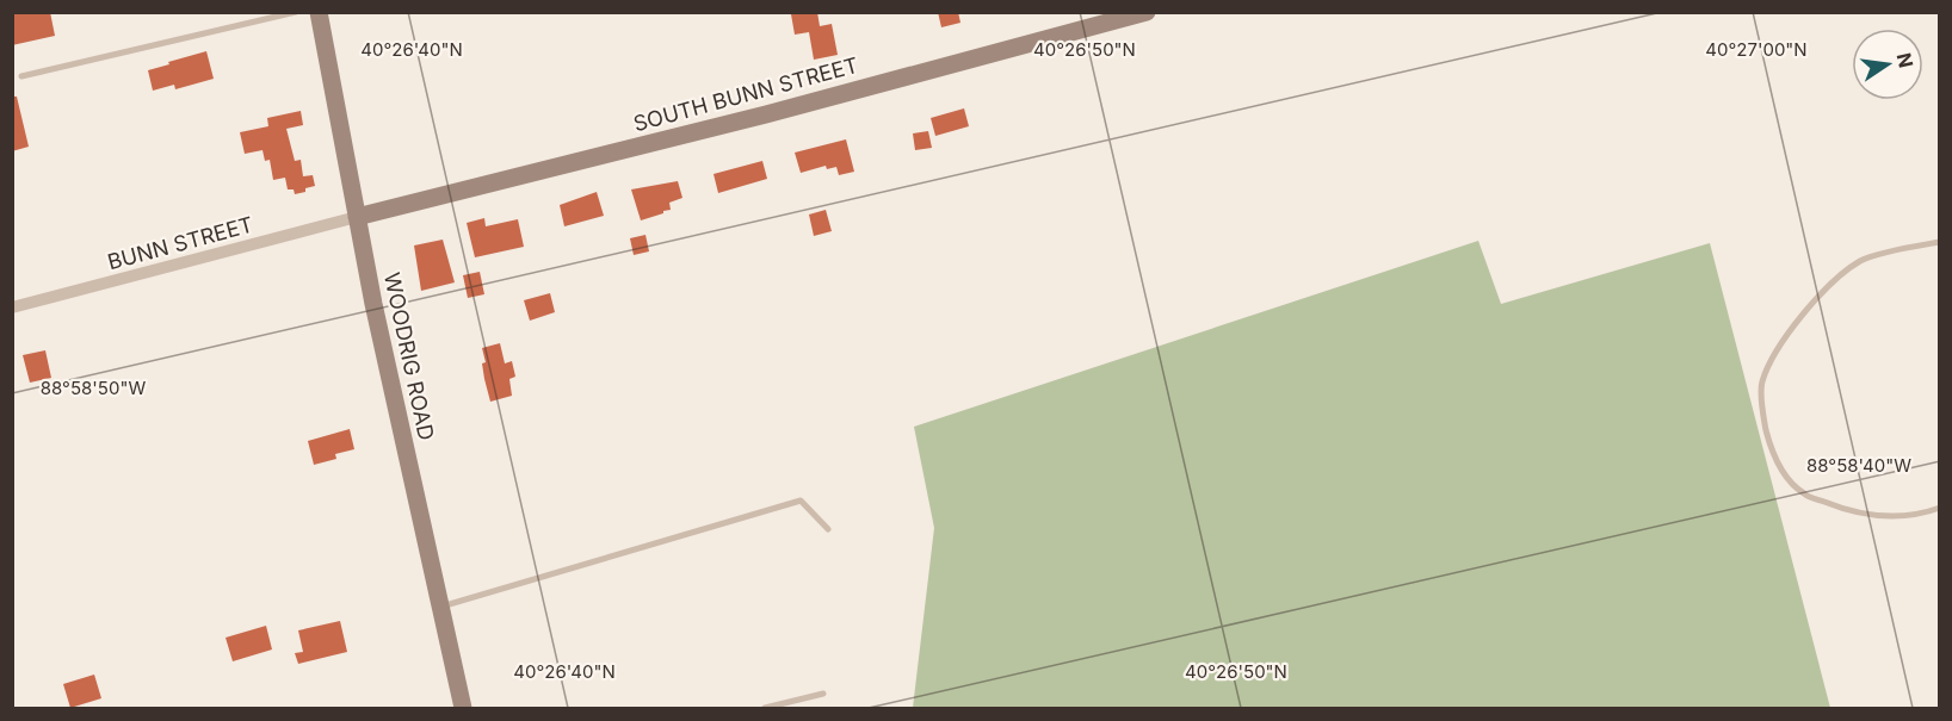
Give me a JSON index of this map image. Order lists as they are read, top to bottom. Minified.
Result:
{"streets":{"street":["SOUTH BUNN STREET","BUNN STREET","WOODRIG ROAD"]},"crossings":[["SOUTH BUNN STREET","BUNN STREET"],["SOUTH BUNN STREET","WOODRIG ROAD"],["BUNN STREET","WOODRIG ROAD"]],"north":"right","coordinates":["40°26'40\"N","40°26'50\"N","40°27'00\"N","88°58'50\"W","88°58'40\"W"]}
